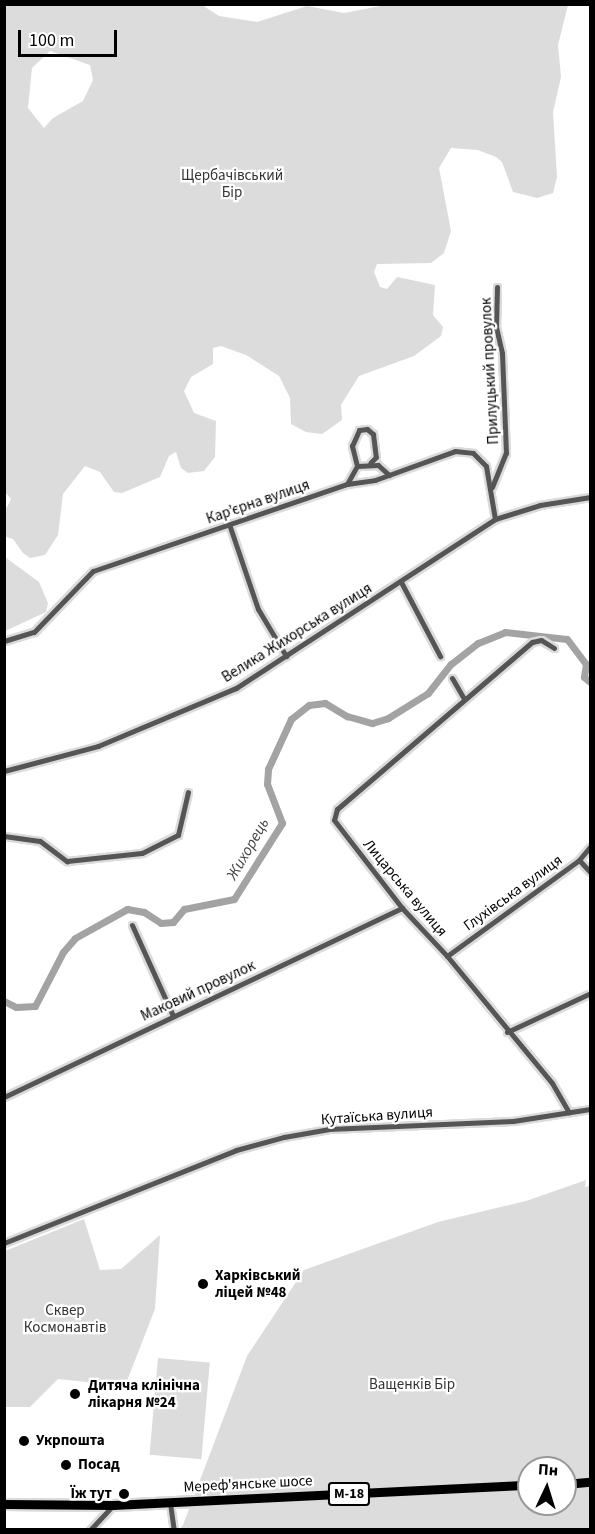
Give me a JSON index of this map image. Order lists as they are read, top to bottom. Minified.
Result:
{"streets":{"highway":["Мереф'янське шосе","М-18"],"street":["Прилуцький провулок","Кар’єрна вулиця","Велика Жихорська вулиця","Лицарська вулиця","Глухівська вулиця","Маковий провулок","Кутаїська вулиця"]},"crossings":[["Прилуцький провулок","Кар’єрна вулиця"],["Кар’єрна вулиця","Велика Жихорська вулиця"],["Лицарська вулиця","Глухівська вулиця"],["Лицарська вулиця","Маковий провулок"],["Лицарська вулиця","Кутаїська вулиця"]],"water":["Жихорець"],"parks":["Щербачівський Бір","Сквер Космонавтів","Ващенків Бір"],"places":["Харківський ліцей №48","Дитяча клінічна лікарня №24","Укрпошта","Посад","Їж тут"],"scale_bar":"100 m","north":"top"}
